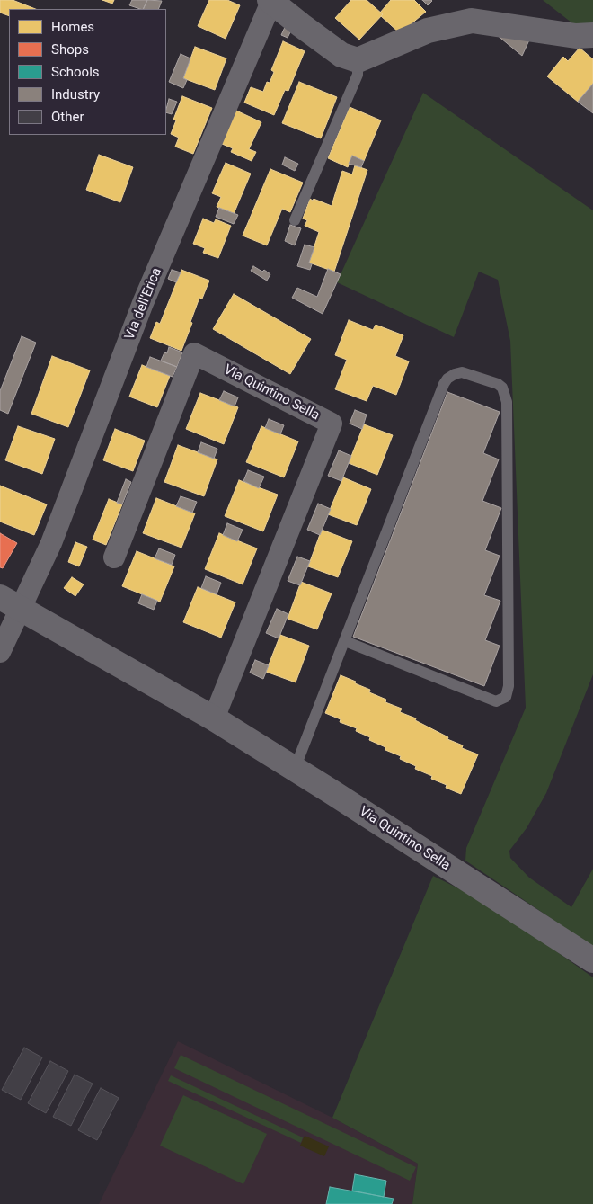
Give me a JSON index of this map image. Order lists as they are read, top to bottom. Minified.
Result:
{"streets":{"street":["Via dell'Erica","Via Quintino Sella"]},"crossings":[["Via dell'Erica","Via Quintino Sella"]],"legend":["Homes","Shops","Schools","Industry","Other"]}
